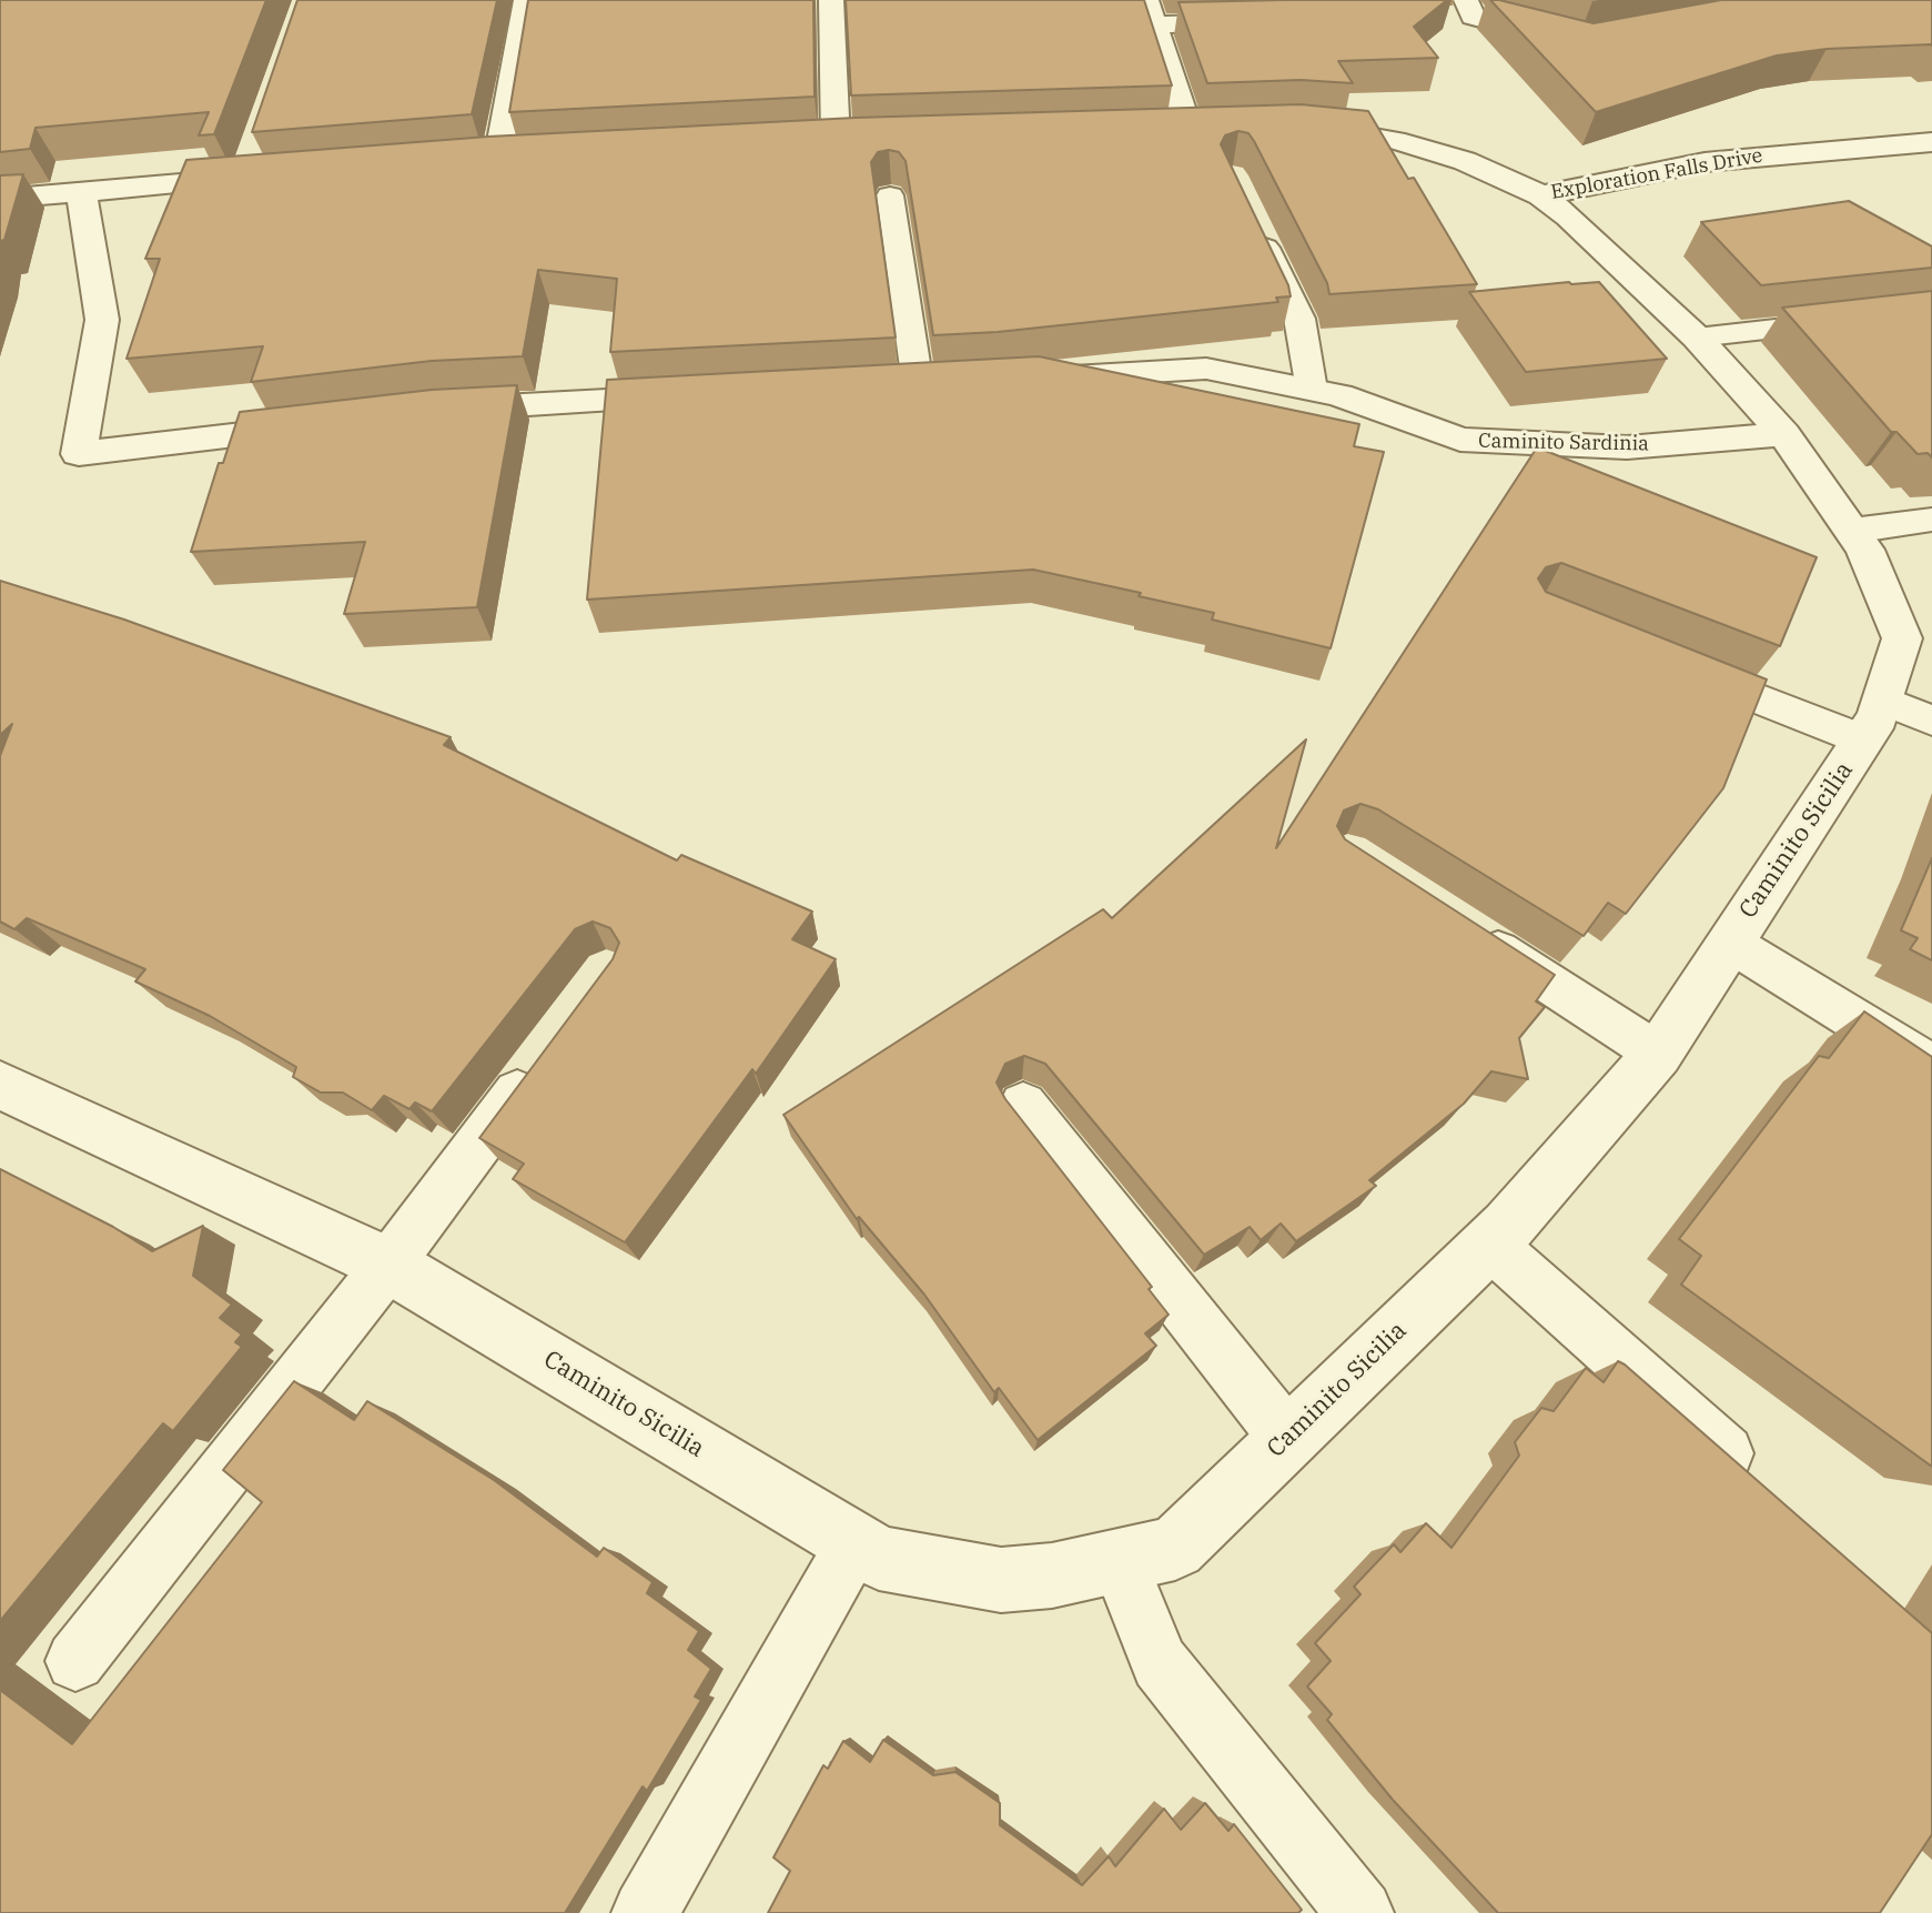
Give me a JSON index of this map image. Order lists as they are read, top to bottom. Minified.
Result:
{"streets":{"street":["Exploration Falls Drive","Caminito Sardinia","Caminito Sicilia"]},"crossings":[["Exploration Falls Drive","Caminito Sicilia"],["Caminito Sardinia","Caminito Sicilia"]]}
